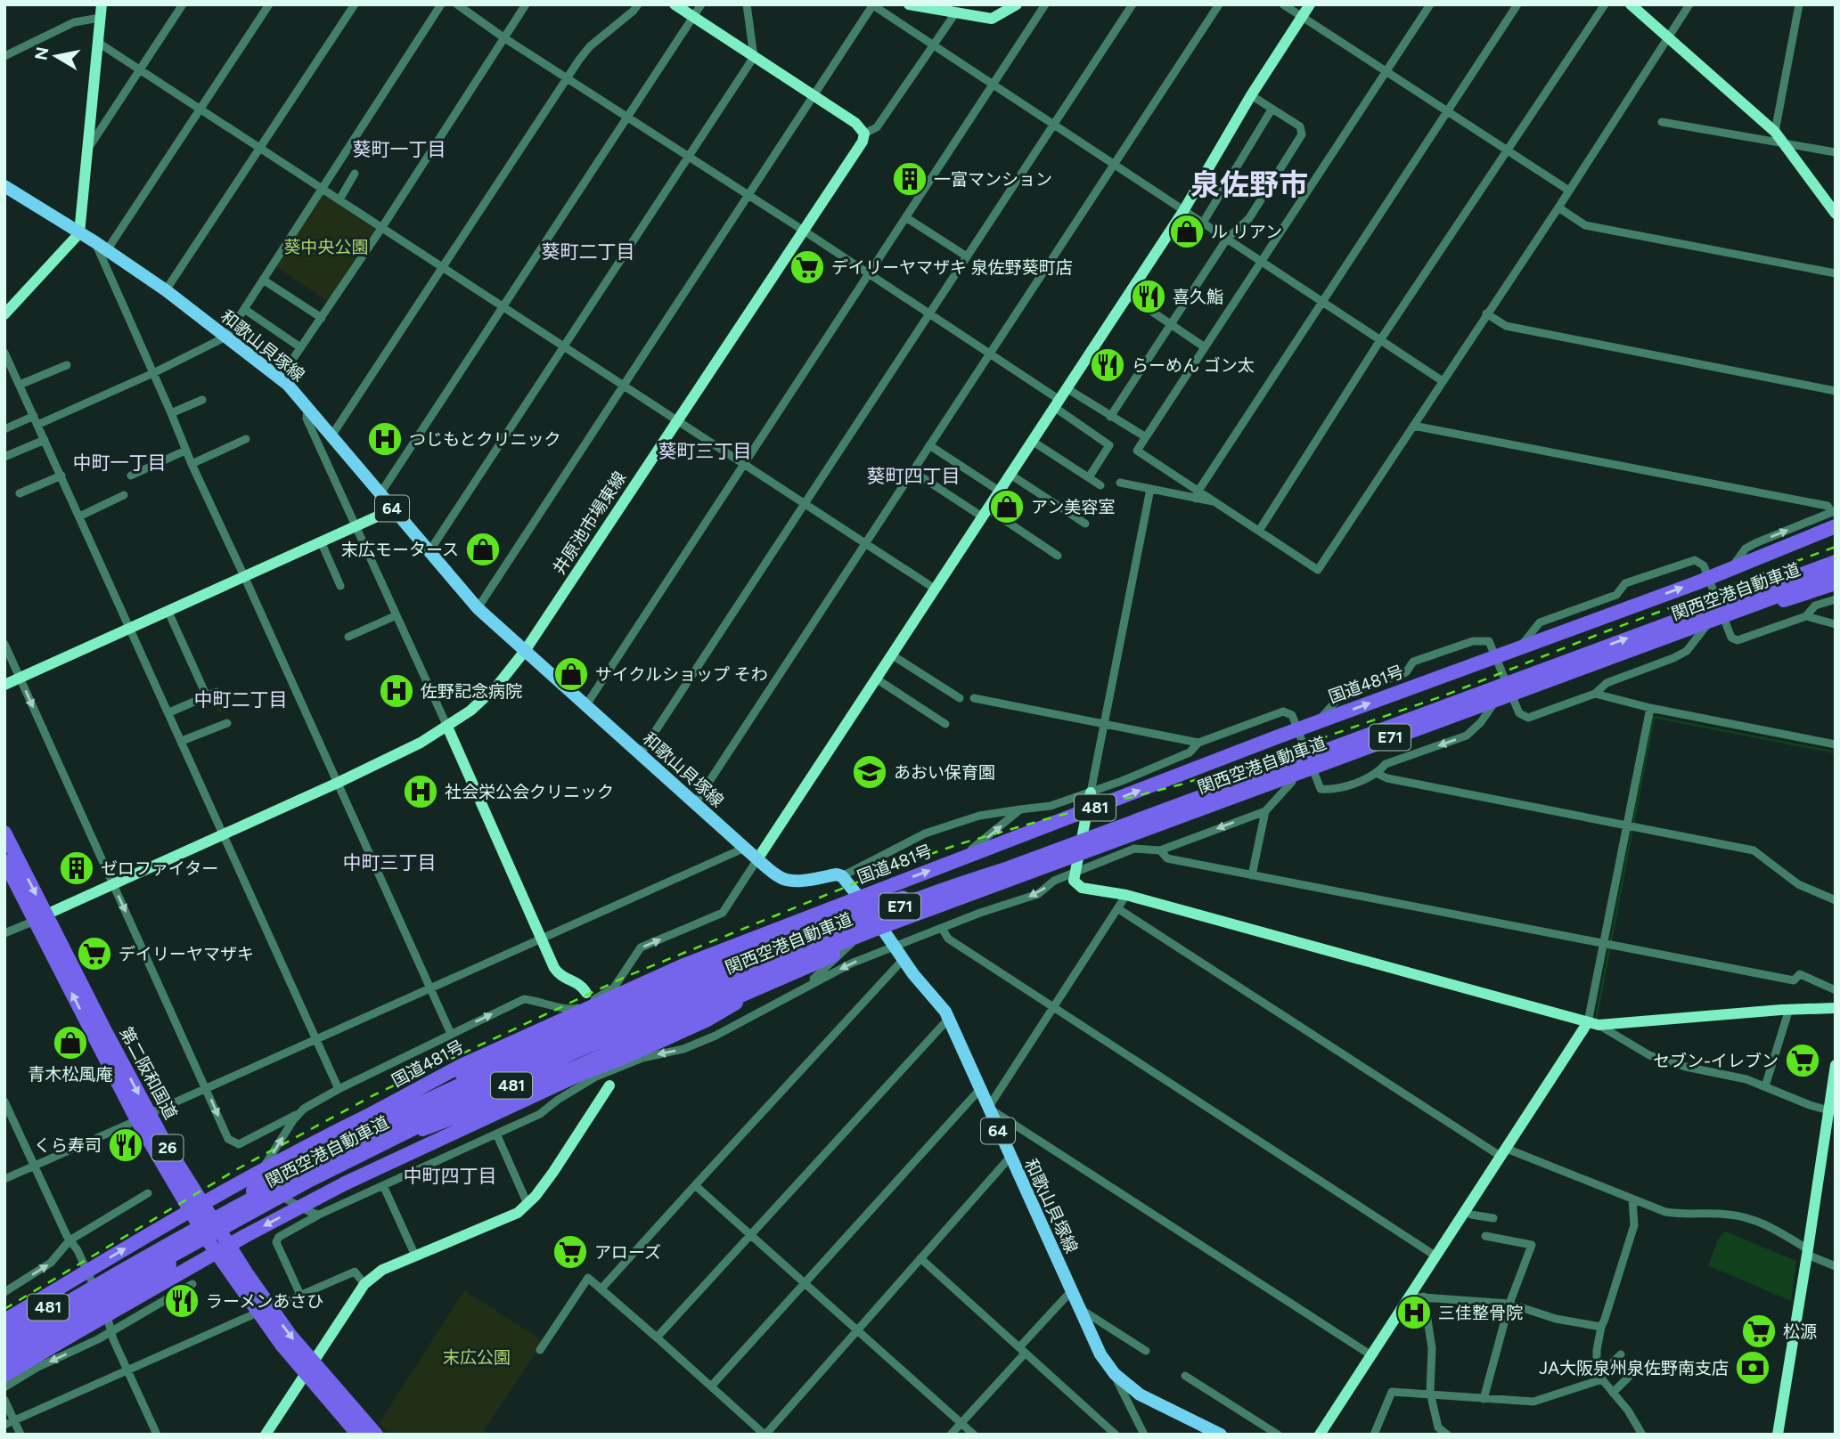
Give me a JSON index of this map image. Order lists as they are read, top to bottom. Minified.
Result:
{"streets":{"highway":["関西空港自動車道","国道481号","E71","481","第二阪和国道","26"],"main road":["和歌山貝塚線","64"],"street":["井原池市場東線"]},"crossings":[["和歌山貝塚線","井原池市場東線"],["和歌山貝塚線","国道481号"],["和歌山貝塚線","481"],["井原池市場東線","第二阪和国道"],["国道481号","481"],["481","第二阪和国道"]],"districts":["葵町一丁目","泉佐野市","葵町二丁目","葵町三丁目","中町一丁目","葵町四丁目","中町二丁目","中町三丁目","中町四丁目"],"parks":["葵中央公園","末広公園"],"places":{"building":["一富マンション","ゼロファイター"],"shop":["ル リアン","アン美容室","末広モータース","サイクルショップ そわ","青木松風庵"],"supermarket":["デイリーヤマザキ 泉佐野葵町店","デイリーヤマザキ","セブン-イレブン","アローズ","松源"],"restaurant":["喜久鮨","らーめん ゴン太","くら寿司","ラーメンあさひ"],"hospital":["つじもとクリニック","佐野記念病院","社会栄公会クリニック","三佳整骨院"],"school or university":["あおい保育園"],"bank":["JA大阪泉州泉佐野南支店"]},"north":"left"}
